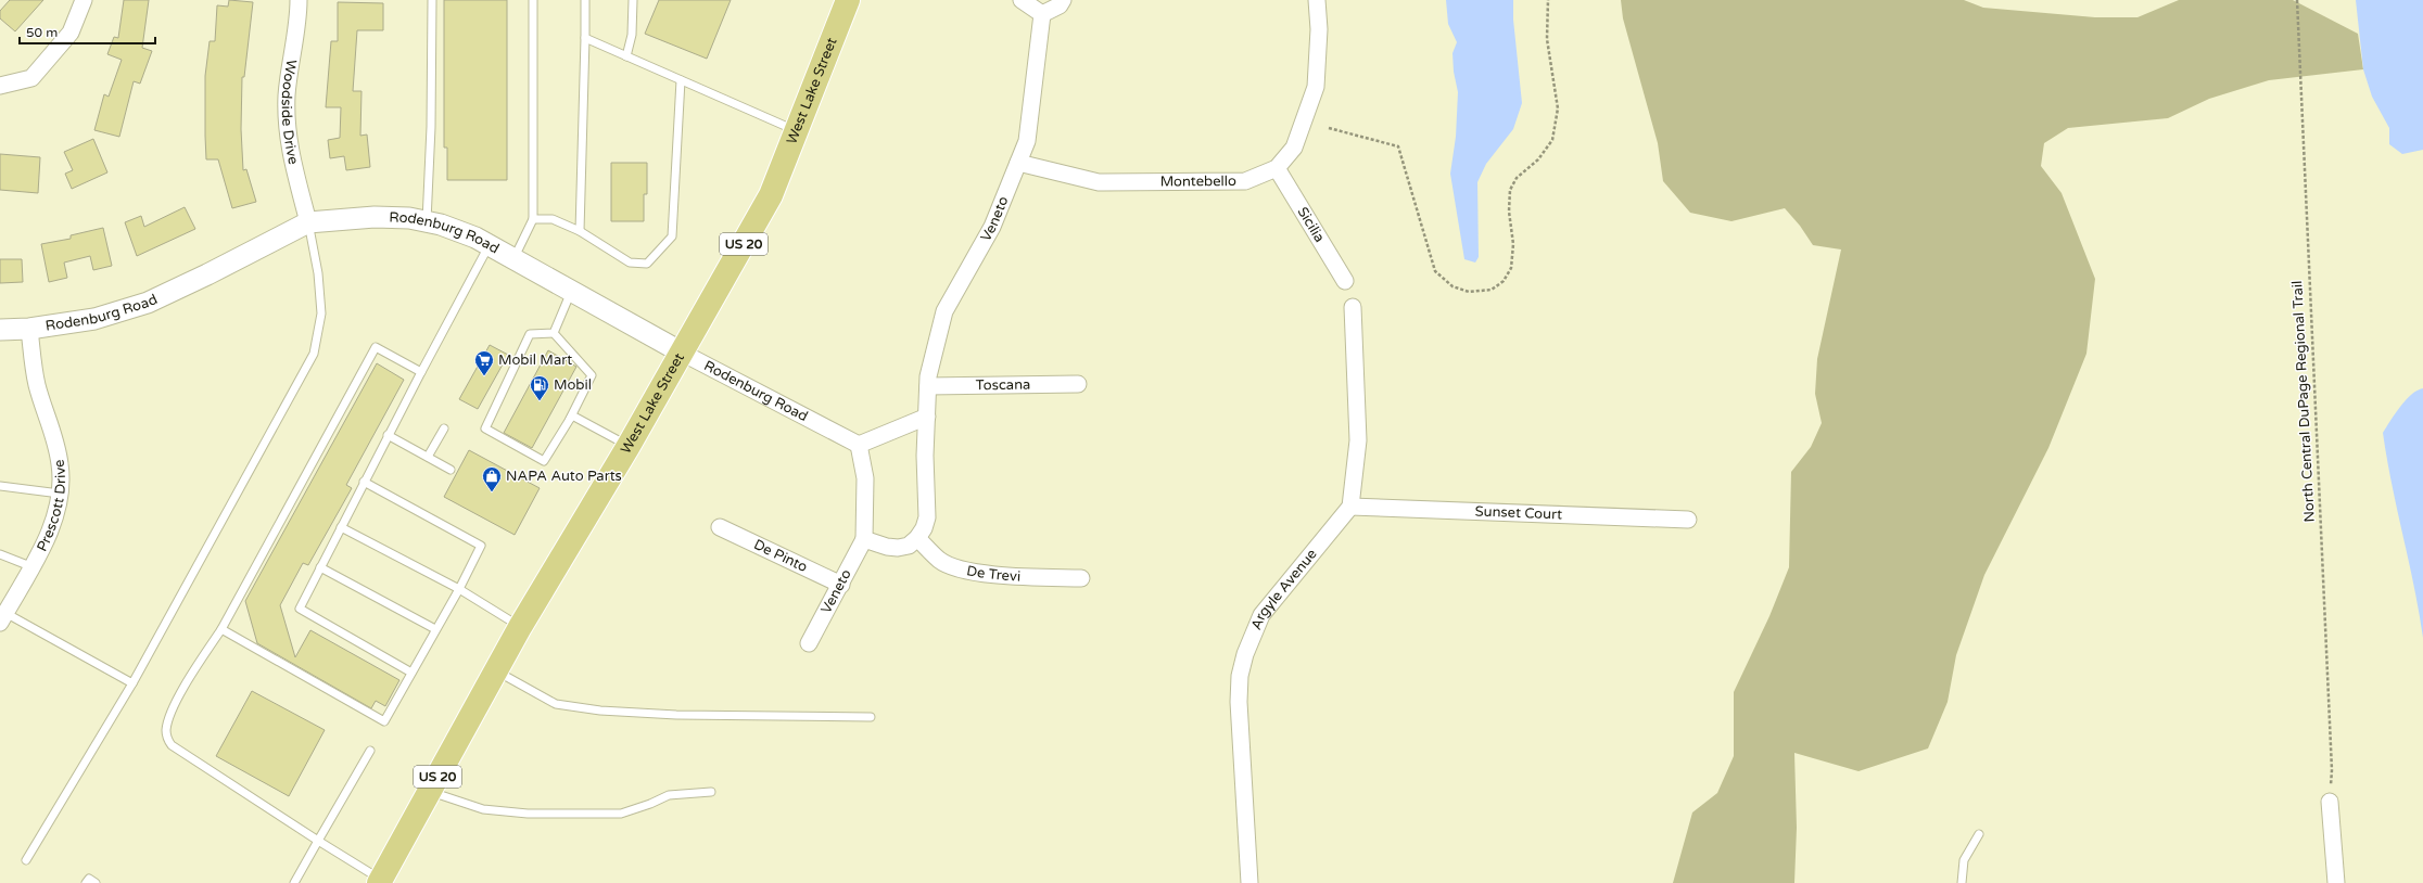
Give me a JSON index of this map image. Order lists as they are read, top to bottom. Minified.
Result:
{"streets":{"main road":["West Lake Street","US 20"],"street":["Woodside Drive","Montebello","Veneto","Sicilia","Rodenburg Road","Toscana","Prescott Drive","Sunset Court","De Pinto","De Trevi","Argyle Avenue"],"path":["North Central DuPage Regional Trail"]},"crossings":[["West Lake Street","Rodenburg Road"],["Woodside Drive","Rodenburg Road"],["Montebello","Veneto"],["Montebello","Sicilia"],["Veneto","Rodenburg Road"],["Veneto","Toscana"],["Veneto","De Pinto"],["Veneto","De Trevi"],["Rodenburg Road","Prescott Drive"],["Sunset Court","Argyle Avenue"]],"places":{"supermarket":["Mobil Mart"],"fuel station":["Mobil"],"shop":["NAPA Auto Parts"]},"scale_bar":"50 m"}
